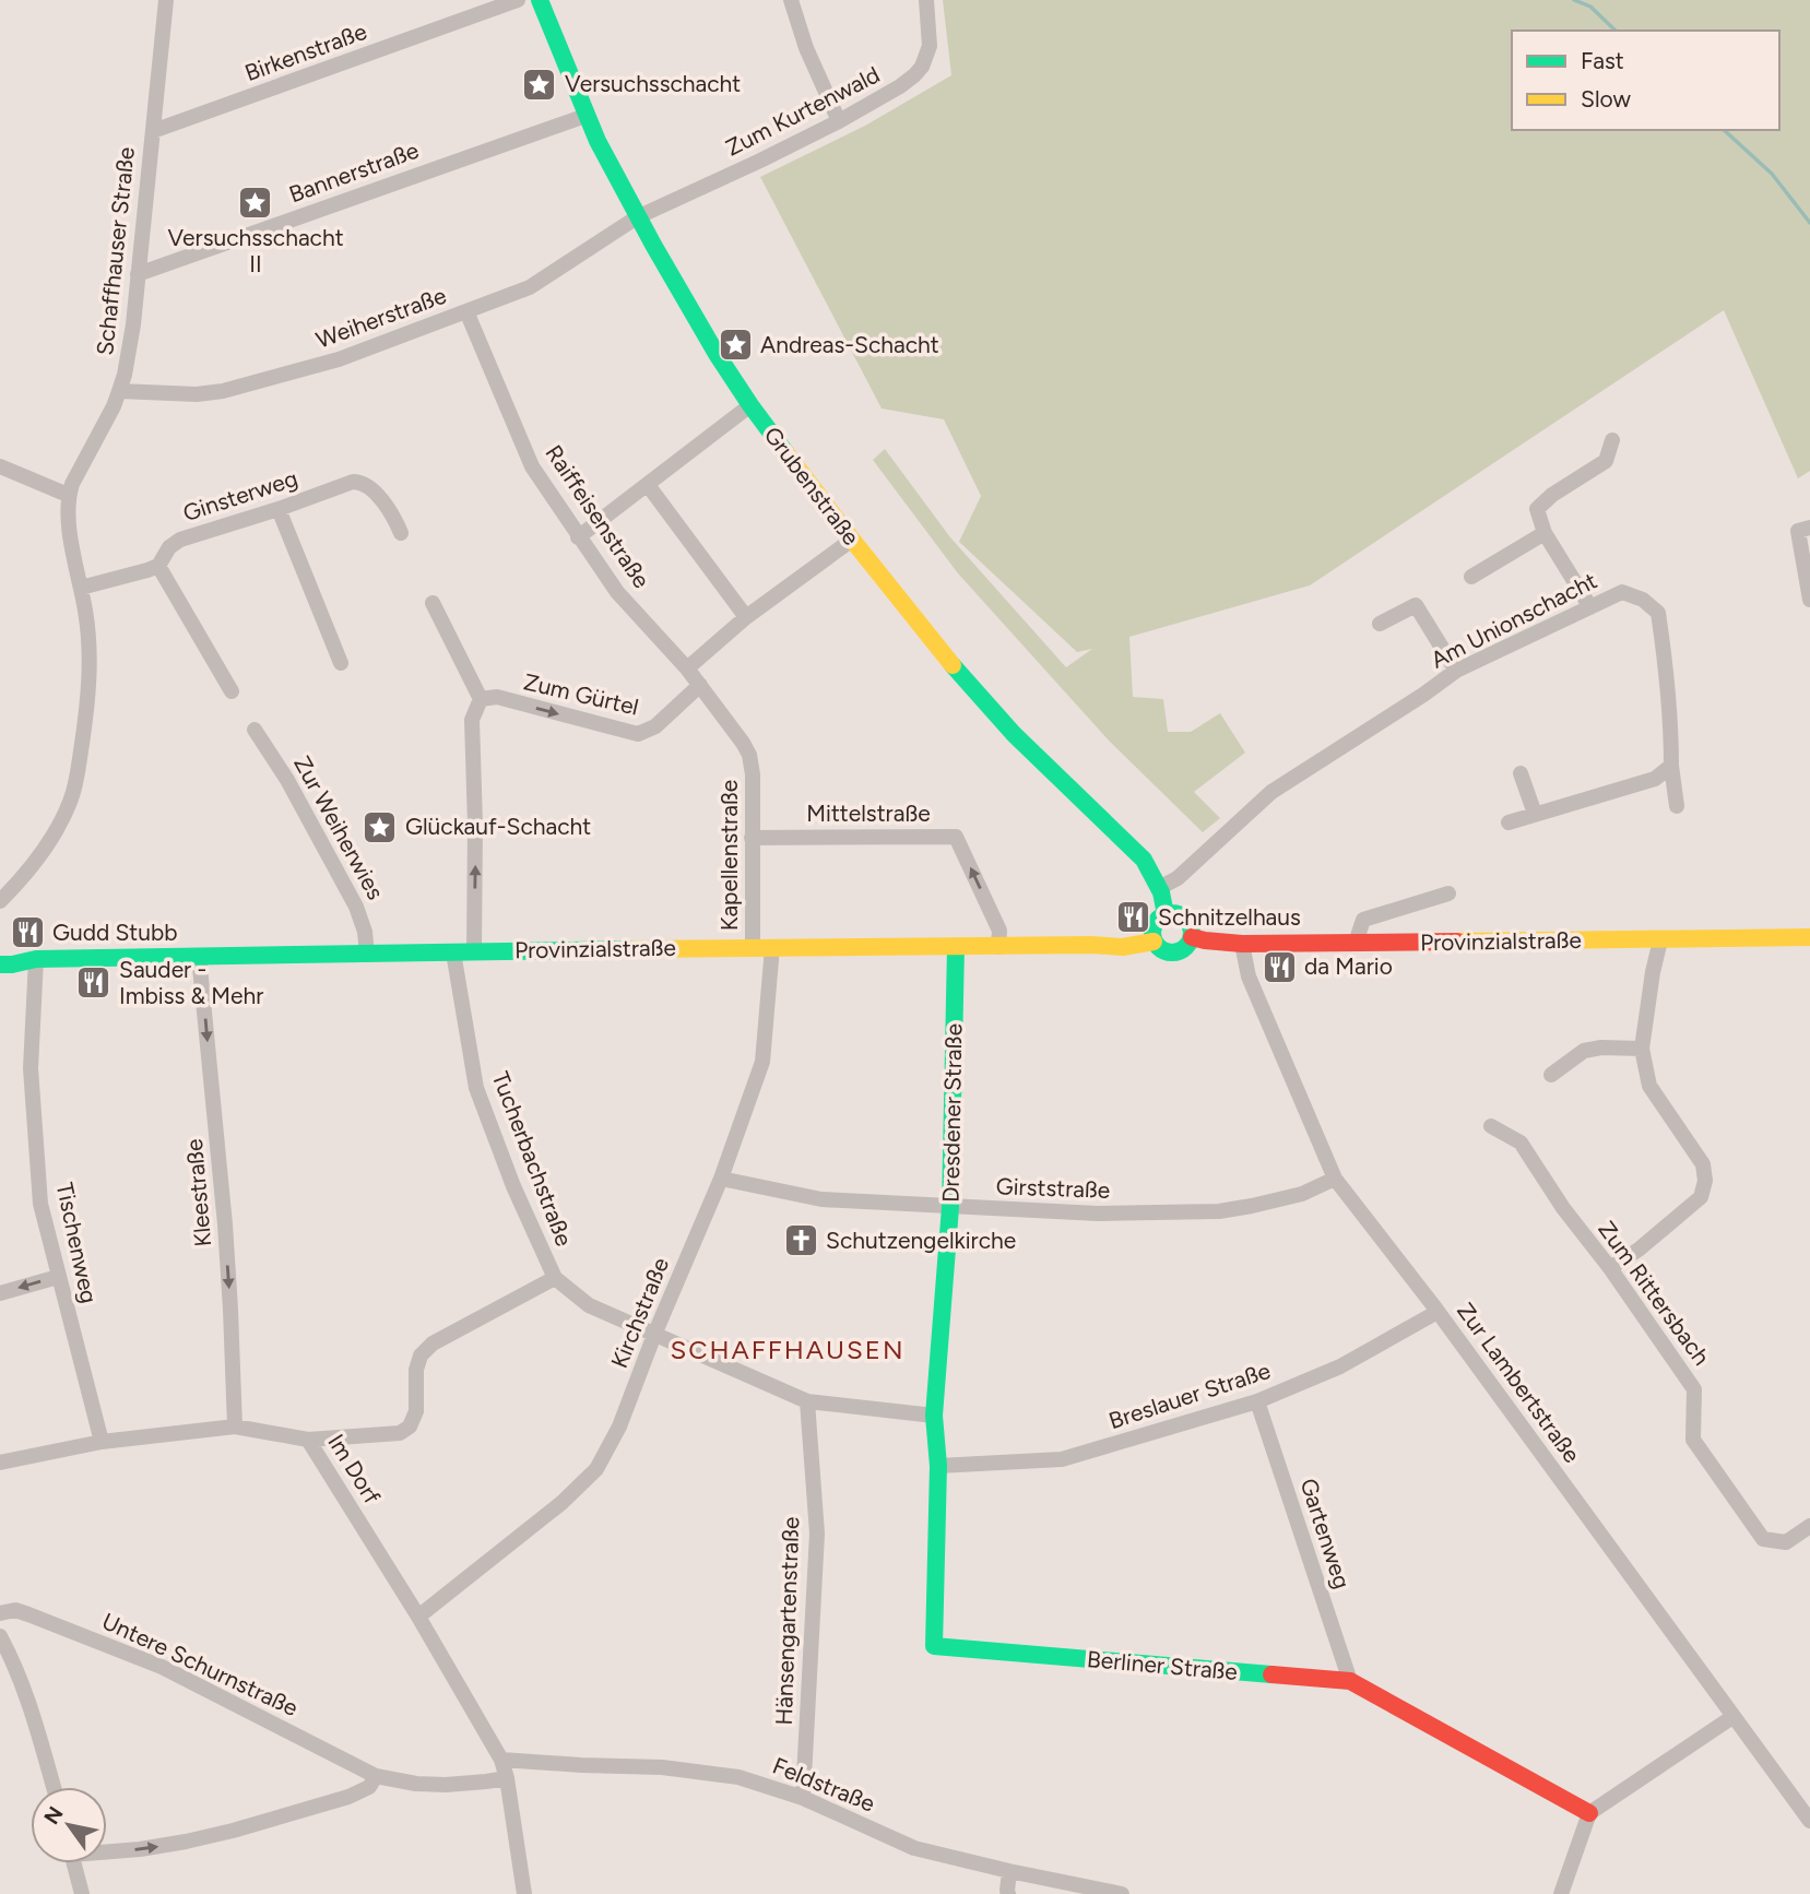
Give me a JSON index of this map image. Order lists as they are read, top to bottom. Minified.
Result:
{"streets":{"street":["Birkenstraße","Zum Kurtenwald","Bannerstraße","Schaffhauser Straße","Weiherstraße","Grubenstraße","Ginsterweg","Raiffeisenstraße","Am Unionschacht","Zum Gürtel","Mittelstraße","Zur Weiherwies","Kapellenstraße","Provinzialstraße","Dresdener Straße","Tucherbachstraße","Girststraße","Kleestraße","Tischenweg","Zum Rittersbach","Kirchstraße","Zur Lambertstraße","Breslauer Straße","Im Dorf","Gartenweg","Hänsengartenstraße","Untere Schurnstraße","Berliner Straße","Feldstraße"]},"crossings":[["Birkenstraße","Schaffhauser Straße"],["Zum Kurtenwald","Weiherstraße"],["Zum Kurtenwald","Grubenstraße"],["Bannerstraße","Schaffhauser Straße"],["Bannerstraße","Grubenstraße"],["Schaffhauser Straße","Weiherstraße"],["Weiherstraße","Grubenstraße"],["Weiherstraße","Raiffeisenstraße"],["Grubenstraße","Am Unionschacht"],["Grubenstraße","Provinzialstraße"],["Raiffeisenstraße","Zum Gürtel"],["Raiffeisenstraße","Kapellenstraße"],["Mittelstraße","Kapellenstraße"],["Mittelstraße","Provinzialstraße"],["Zur Weiherwies","Provinzialstraße"],["Kapellenstraße","Provinzialstraße"],["Provinzialstraße","Dresdener Straße"],["Provinzialstraße","Tucherbachstraße"],["Provinzialstraße","Kleestraße"],["Provinzialstraße","Tischenweg"],["Provinzialstraße","Kirchstraße"],["Provinzialstraße","Zur Lambertstraße"],["Dresdener Straße","Girststraße"],["Dresdener Straße","Berliner Straße"],["Tucherbachstraße","Im Dorf"],["Girststraße","Kirchstraße"],["Girststraße","Zur Lambertstraße"],["Kleestraße","Im Dorf"],["Tischenweg","Im Dorf"],["Kirchstraße","Im Dorf"],["Zur Lambertstraße","Breslauer Straße"],["Breslauer Straße","Gartenweg"],["Breslauer Straße","Berliner Straße"],["Im Dorf","Untere Schurnstraße"],["Im Dorf","Feldstraße"],["Gartenweg","Berliner Straße"],["Hänsengartenstraße","Feldstraße"]],"one_way":["Zum Gürtel","Mittelstraße","Kleestraße"],"districts":["SCHAFFHAUSEN"],"places":{"place":["Versuchsschacht","Versuchsschacht II","Andreas-Schacht","Glückauf-Schacht"],"restaurant":["Schnitzelhaus","Gudd Stubb","da Mario","Sauder - Imbiss & Mehr"],"church":["Schutzengelkirche"]},"legend":["Fast","Slow"],"north":"top left"}
